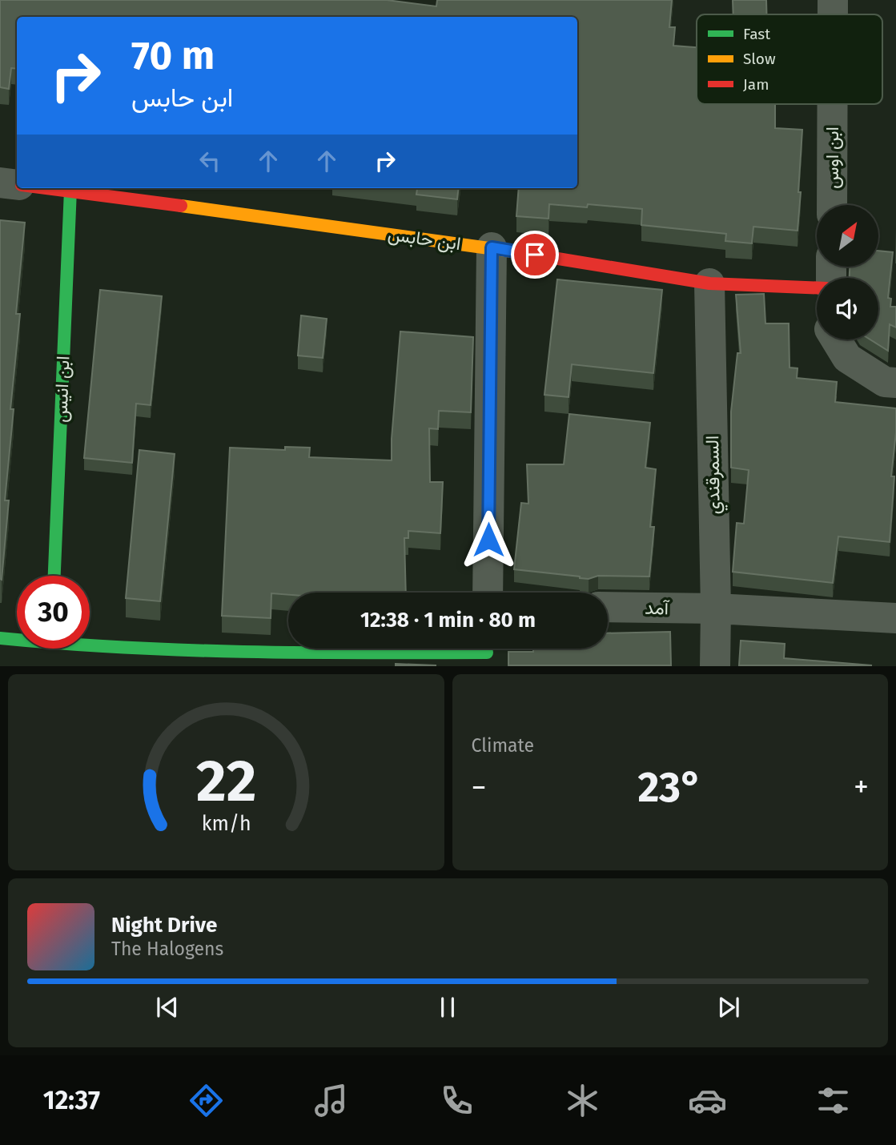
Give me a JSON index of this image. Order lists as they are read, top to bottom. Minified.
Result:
{"streets":{"street":["ابن اوس","ابن حابس","ابن انيس","السمرقندي","آمد"]},"crossings":[["ابن حابس","ابن انيس"],["ابن حابس","السمرقندي"],["السمرقندي","آمد"]],"legend":["Fast","Slow","Jam"],"north":"top right","page":{"turn":["70 m","ابن حابس"],"limit":"30","trip":"12:38 · 1 min · 80 m","tile":"Climate","heat":["−","23°","+"],"song":["Night Drive","The Halogens"],"tabs":"12:37","gauge":["22","km/h"]}}
